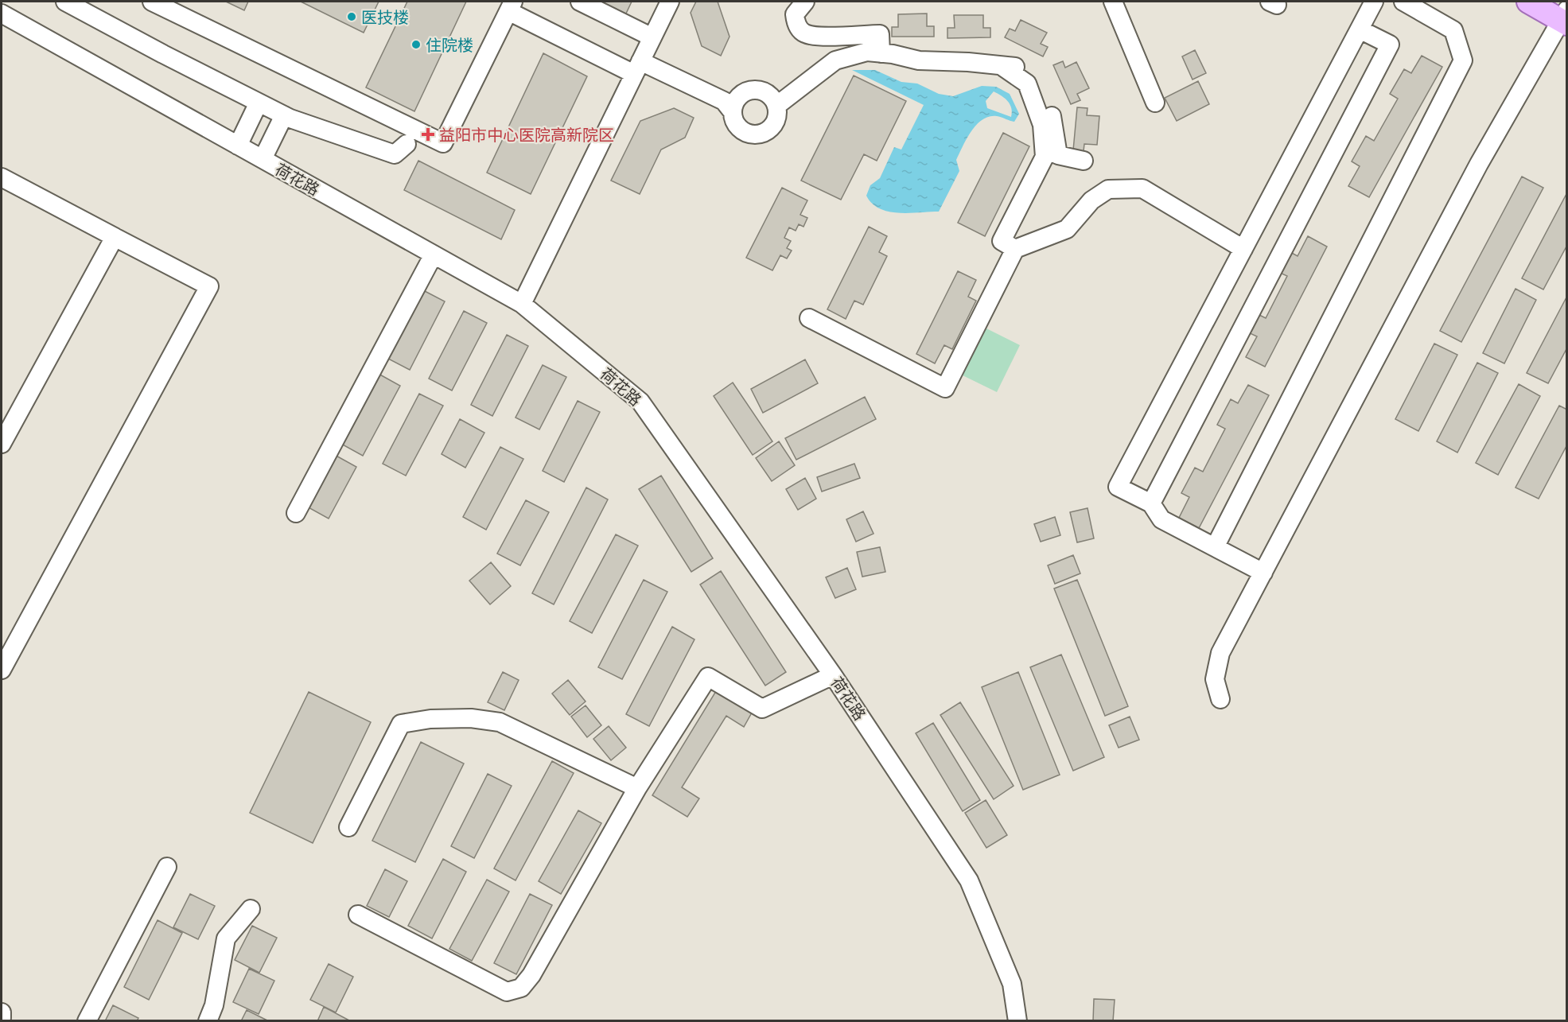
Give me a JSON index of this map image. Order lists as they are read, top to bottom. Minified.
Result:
{"streets":{"street":["荷花路"]},"places":{"other":["医技楼","住院楼"],"health":["益阳市中心医院高新院区"]}}
